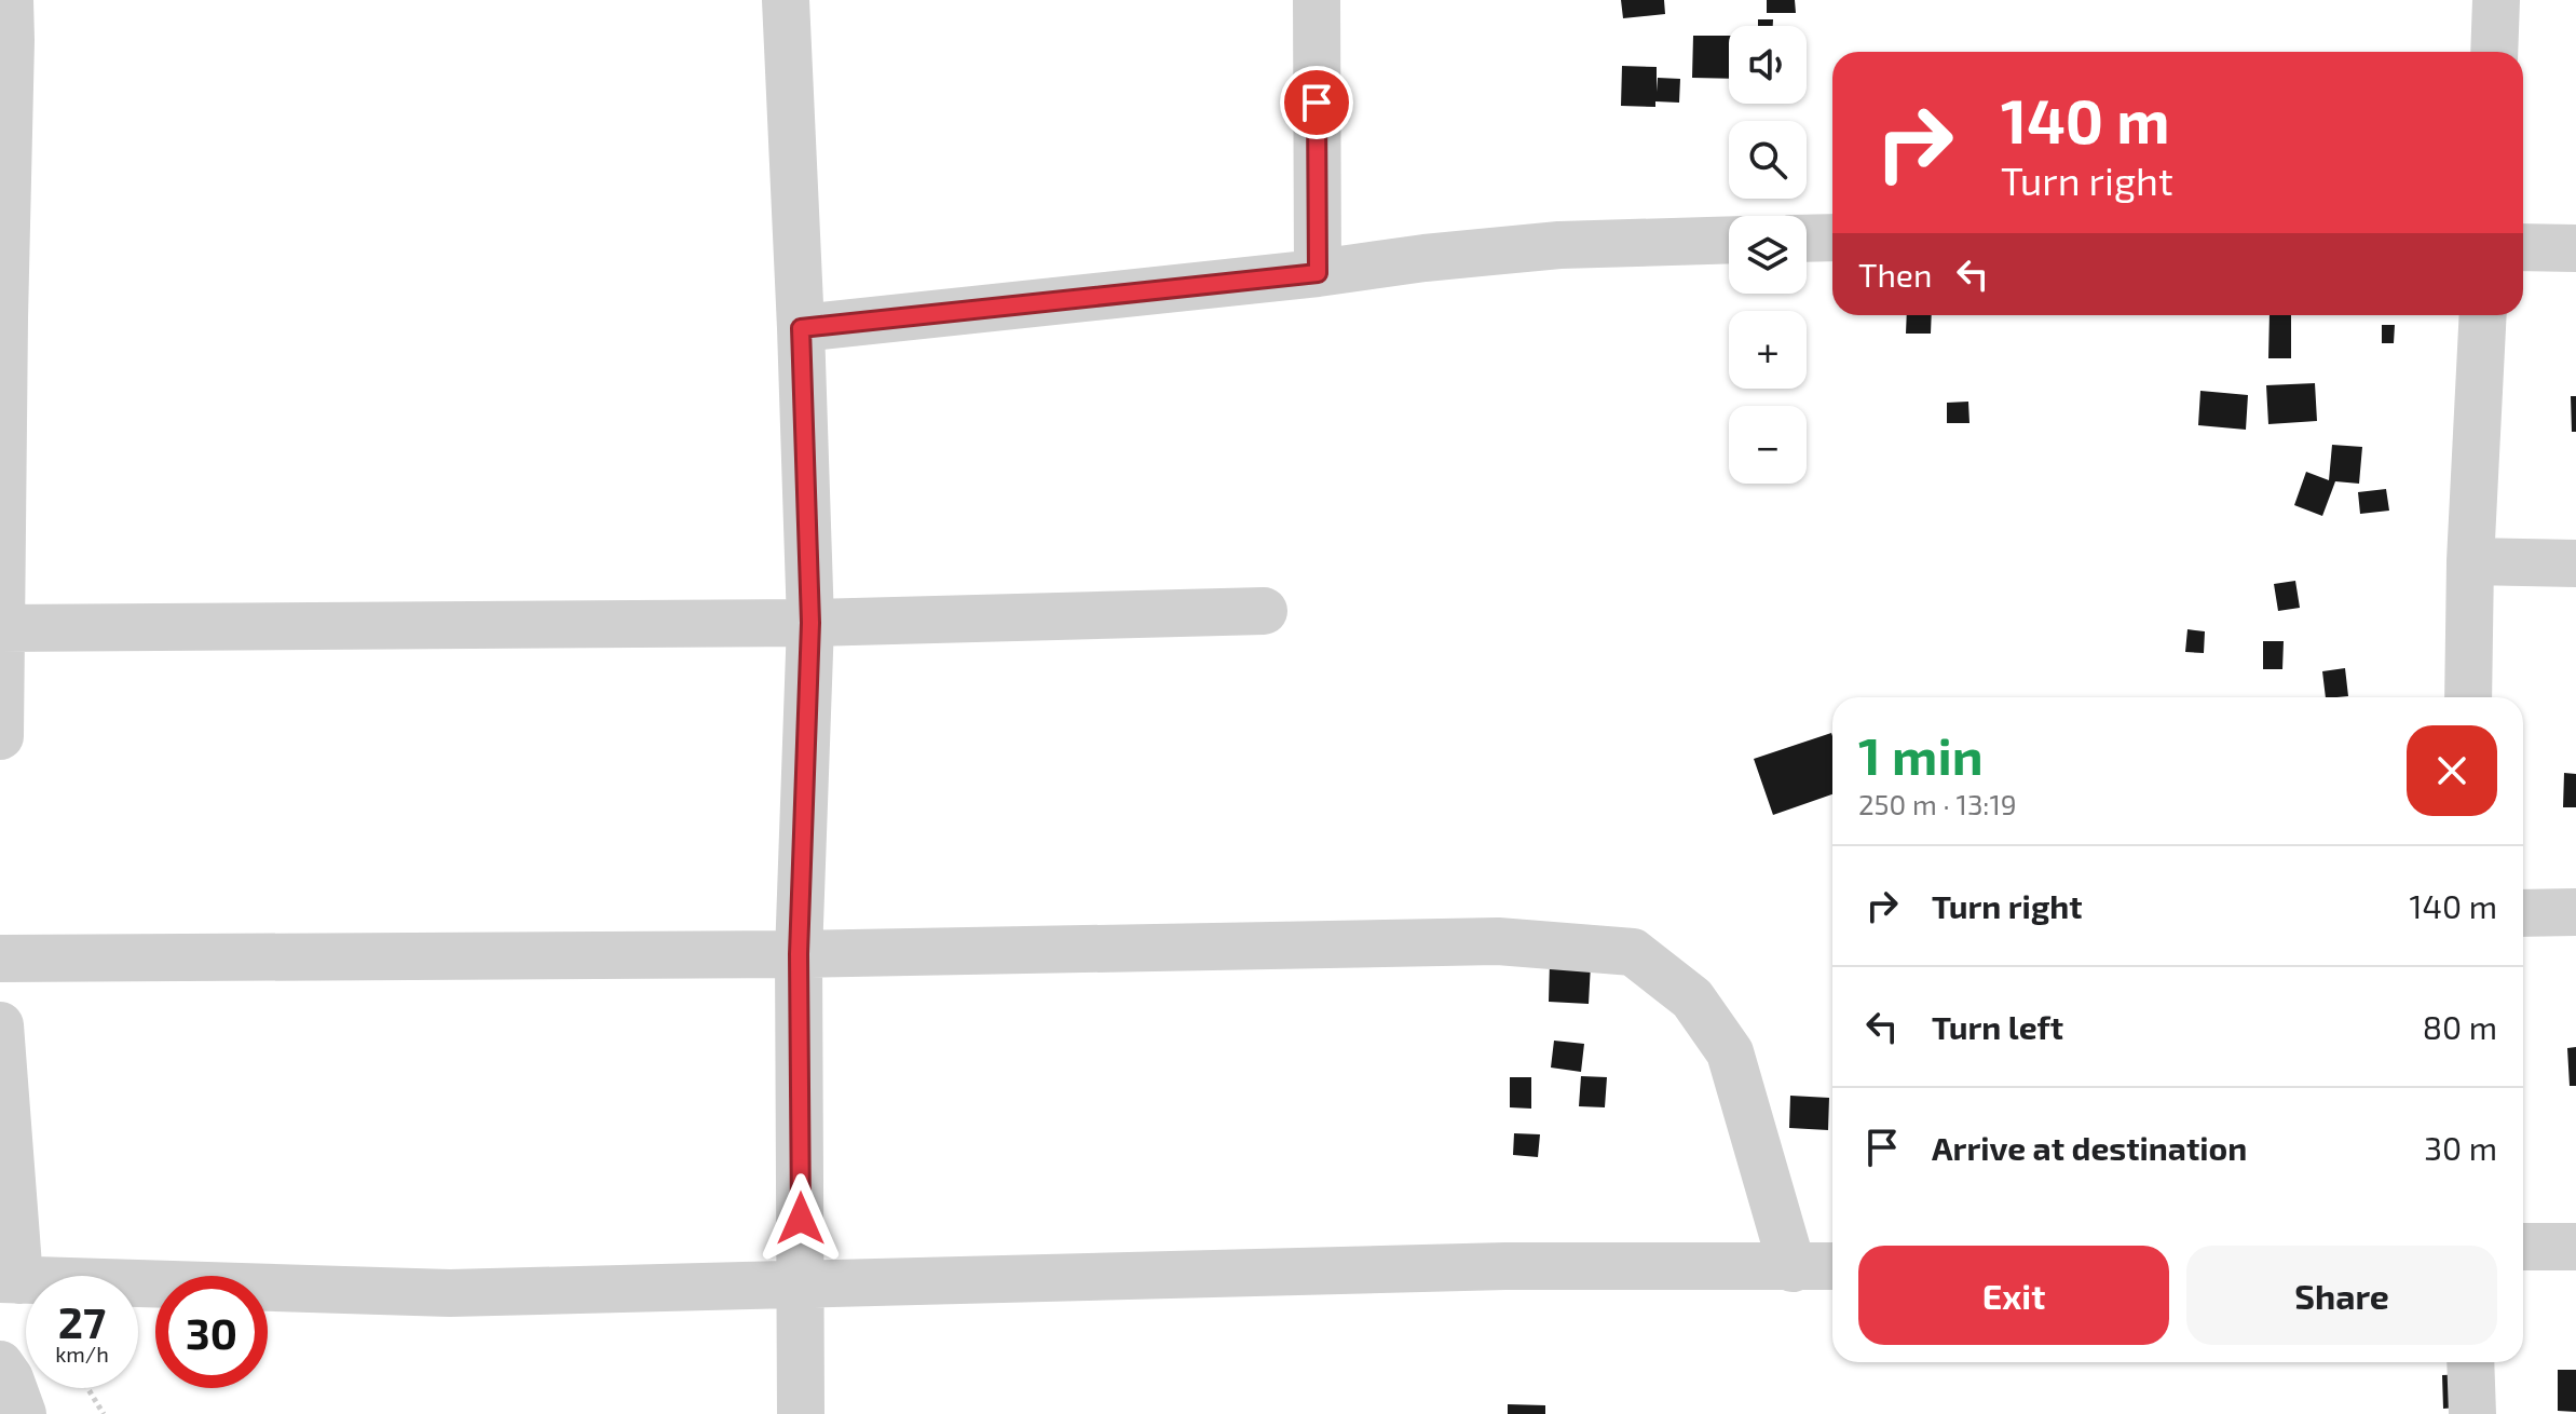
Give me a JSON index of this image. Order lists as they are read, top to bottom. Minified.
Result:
{"page":{"map_buttons":["+","−"],"turn":["140 m","Turn right"],"then":"Then","heading":["1 min","250 m · 13:19"],"list":[{"name":"Turn right","value":"140 m"},{"name":"Turn left","value":"80 m"},{"name":"Arrive at destination","value":"30 m"}],"buttons":["Exit","Share"],"speed":"27 km/h","limit":"30"}}
